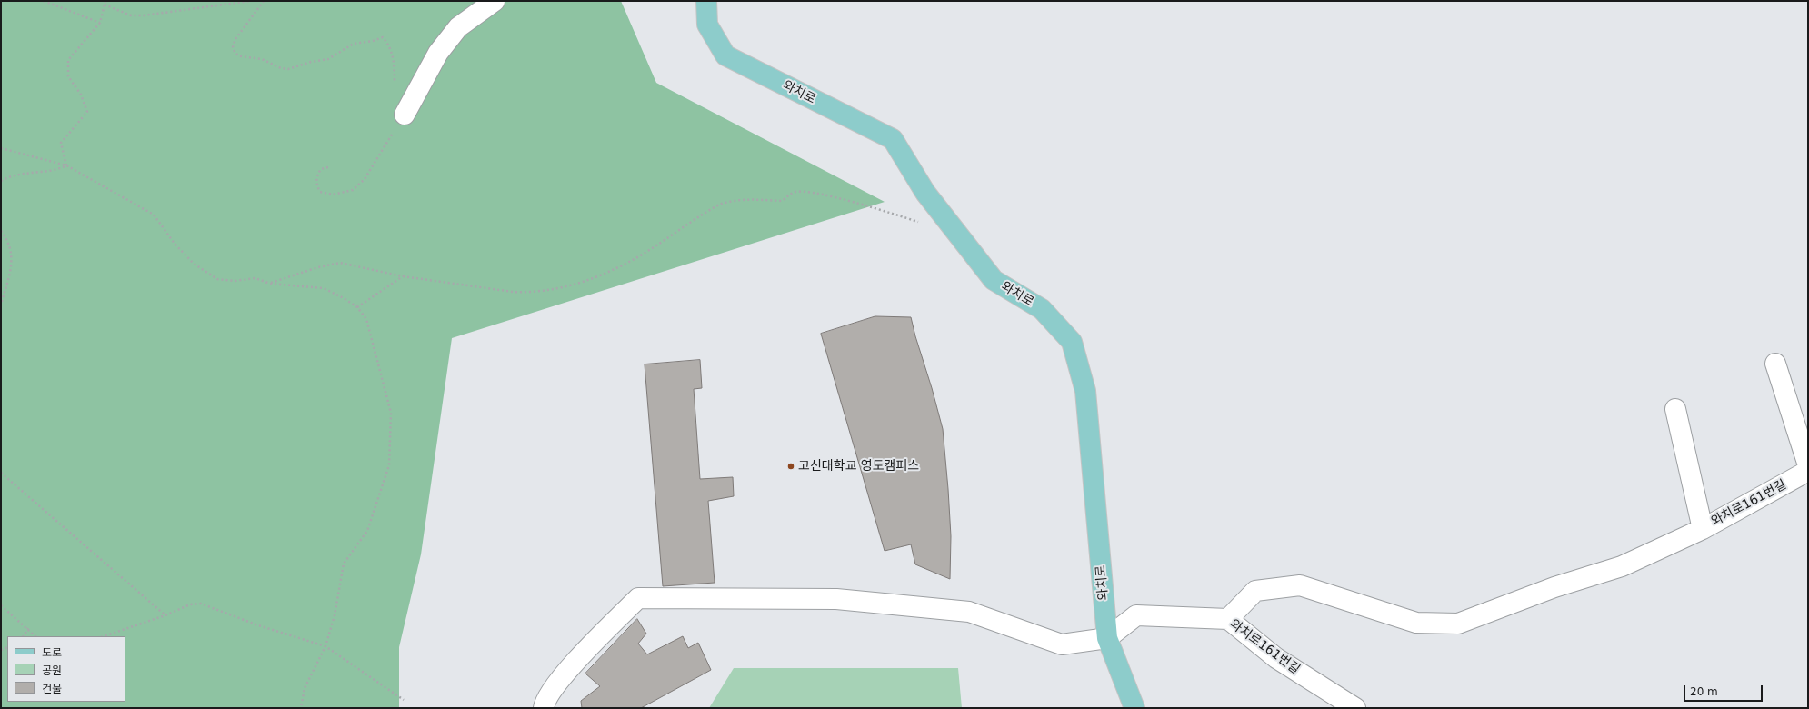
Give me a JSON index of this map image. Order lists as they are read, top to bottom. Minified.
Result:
{"streets":{"main road":["와치로"],"street":["와치로161번길"]},"crossings":[["와치로","와치로161번길"]],"places":["고신대학교 영도캠퍼스"],"legend":["도로","공원","건물"],"scale_bar":"20 m"}
